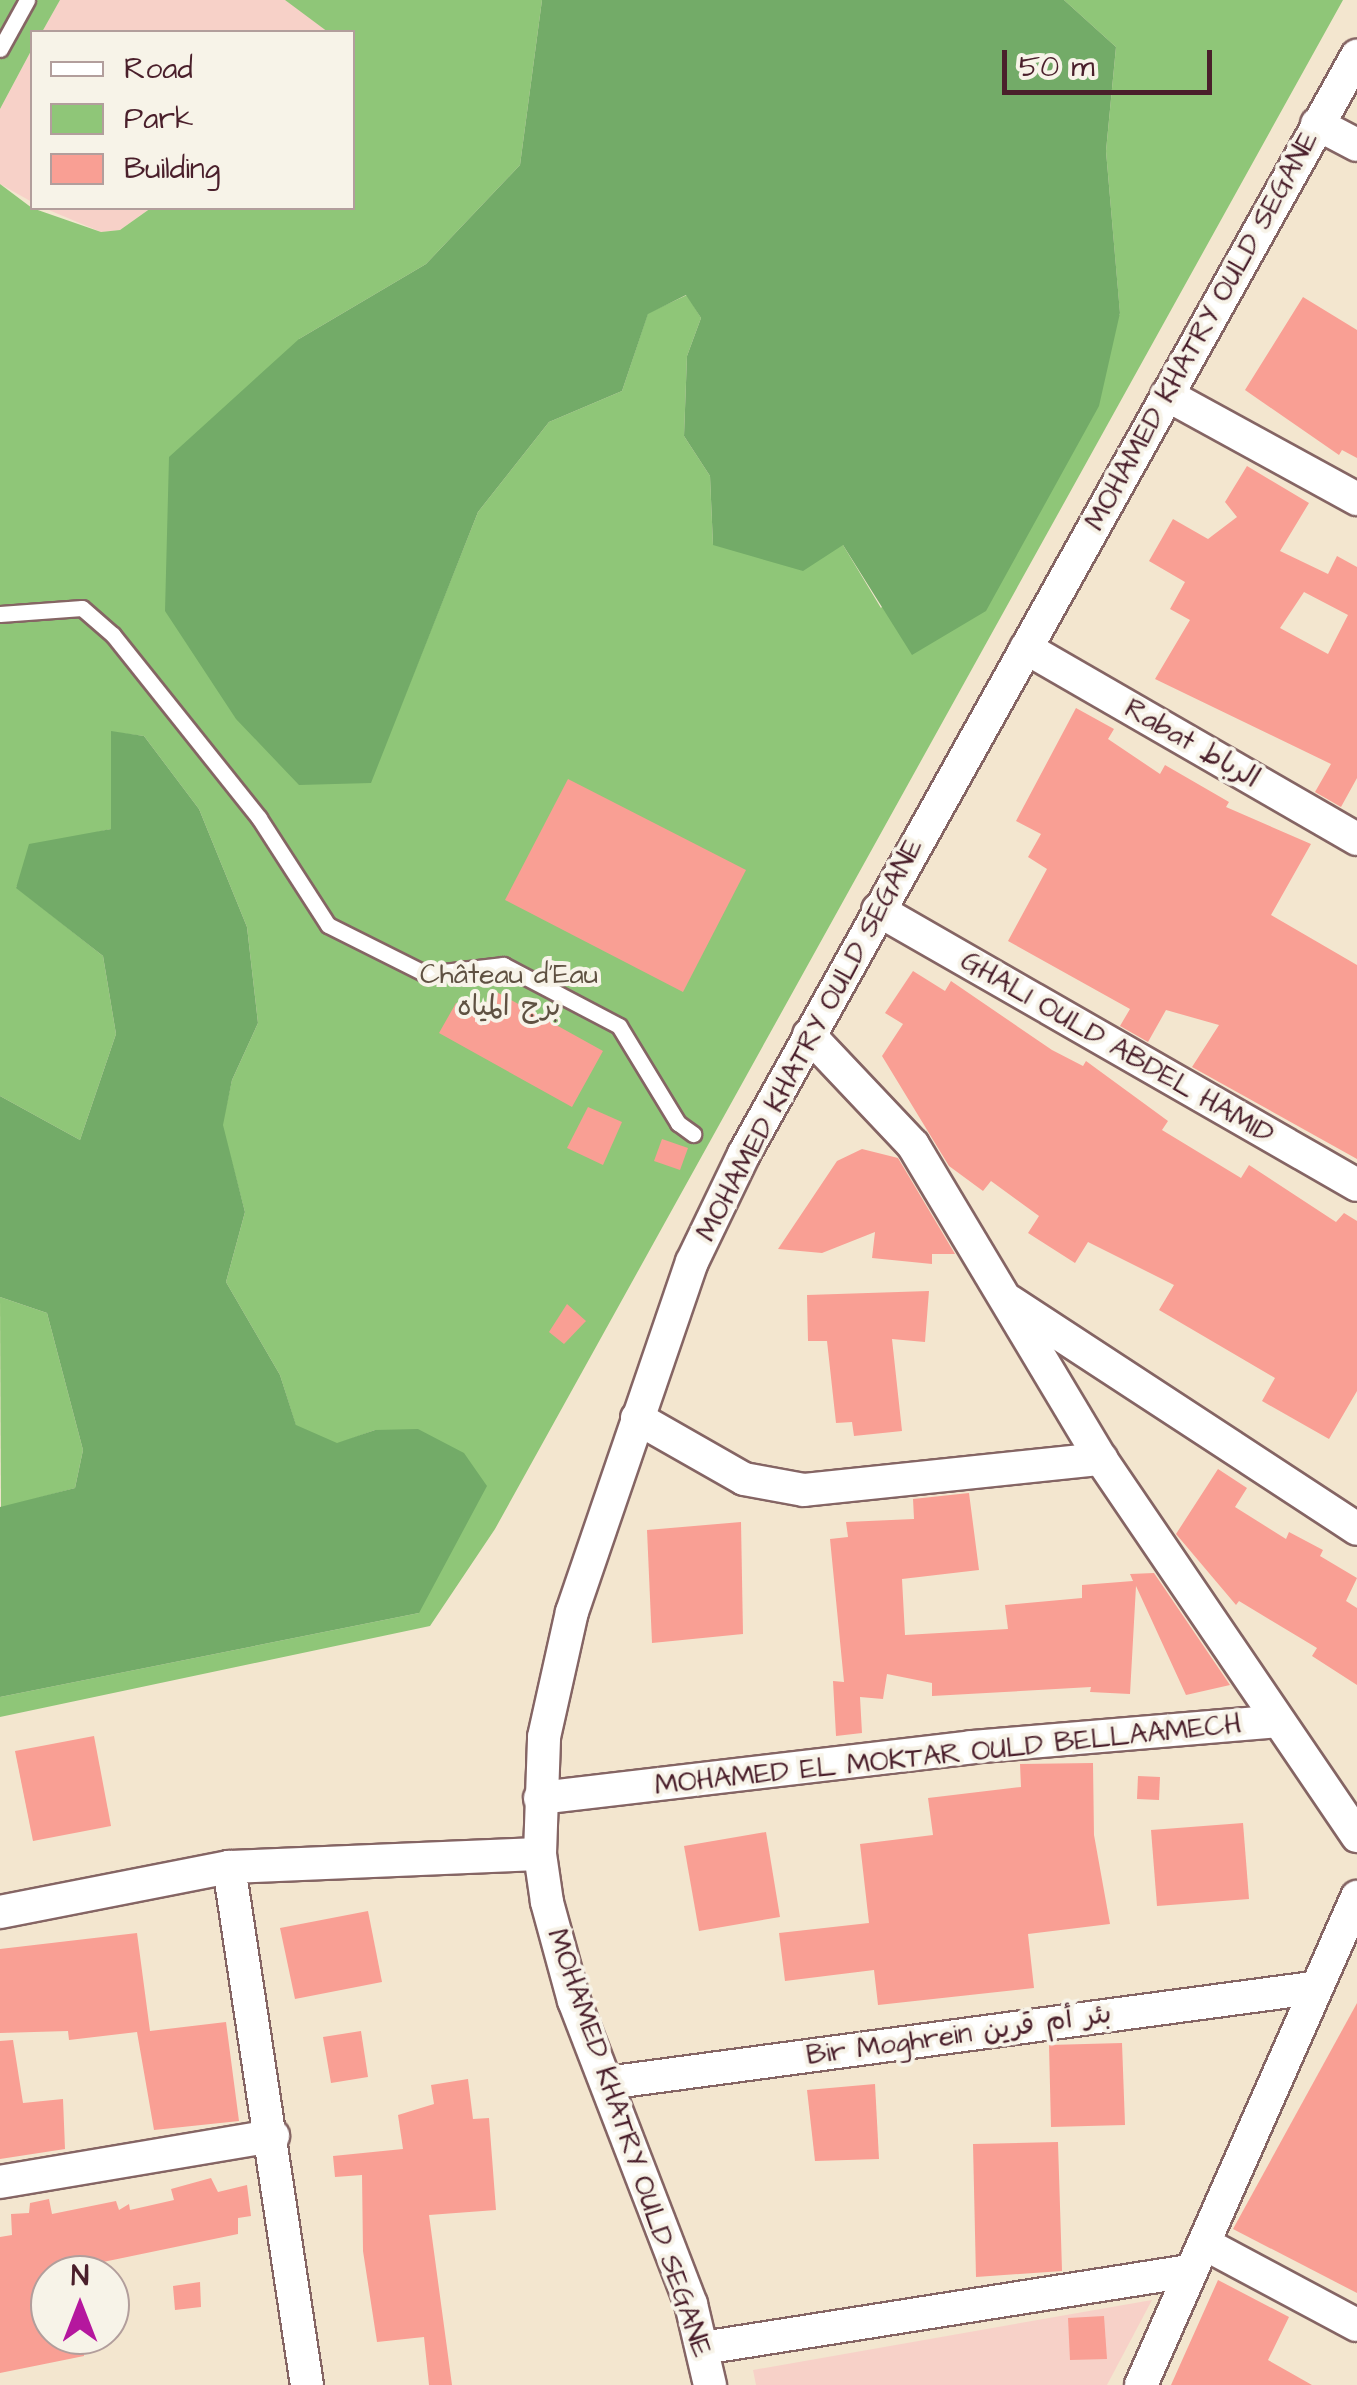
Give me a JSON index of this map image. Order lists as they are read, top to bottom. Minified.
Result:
{"streets":{"street":["MOHAMED KHATRY OULD SEGANE","Rabat الرباط","GHALI OULD ABDEL HAMID","MOHAMED EL MOKTAR OULD BELLAAMECH","Bir Moghrein بئر أم قرين"]},"crossings":[["MOHAMED KHATRY OULD SEGANE","Rabat الرباط"],["MOHAMED KHATRY OULD SEGANE","GHALI OULD ABDEL HAMID"],["MOHAMED KHATRY OULD SEGANE","MOHAMED EL MOKTAR OULD BELLAAMECH"],["MOHAMED KHATRY OULD SEGANE","Bir Moghrein بئر أم قرين"]],"parks":["Château d'Eau برج المياه"],"legend":["Road","Park","Building"],"scale_bar":"50 m","north":"top"}
